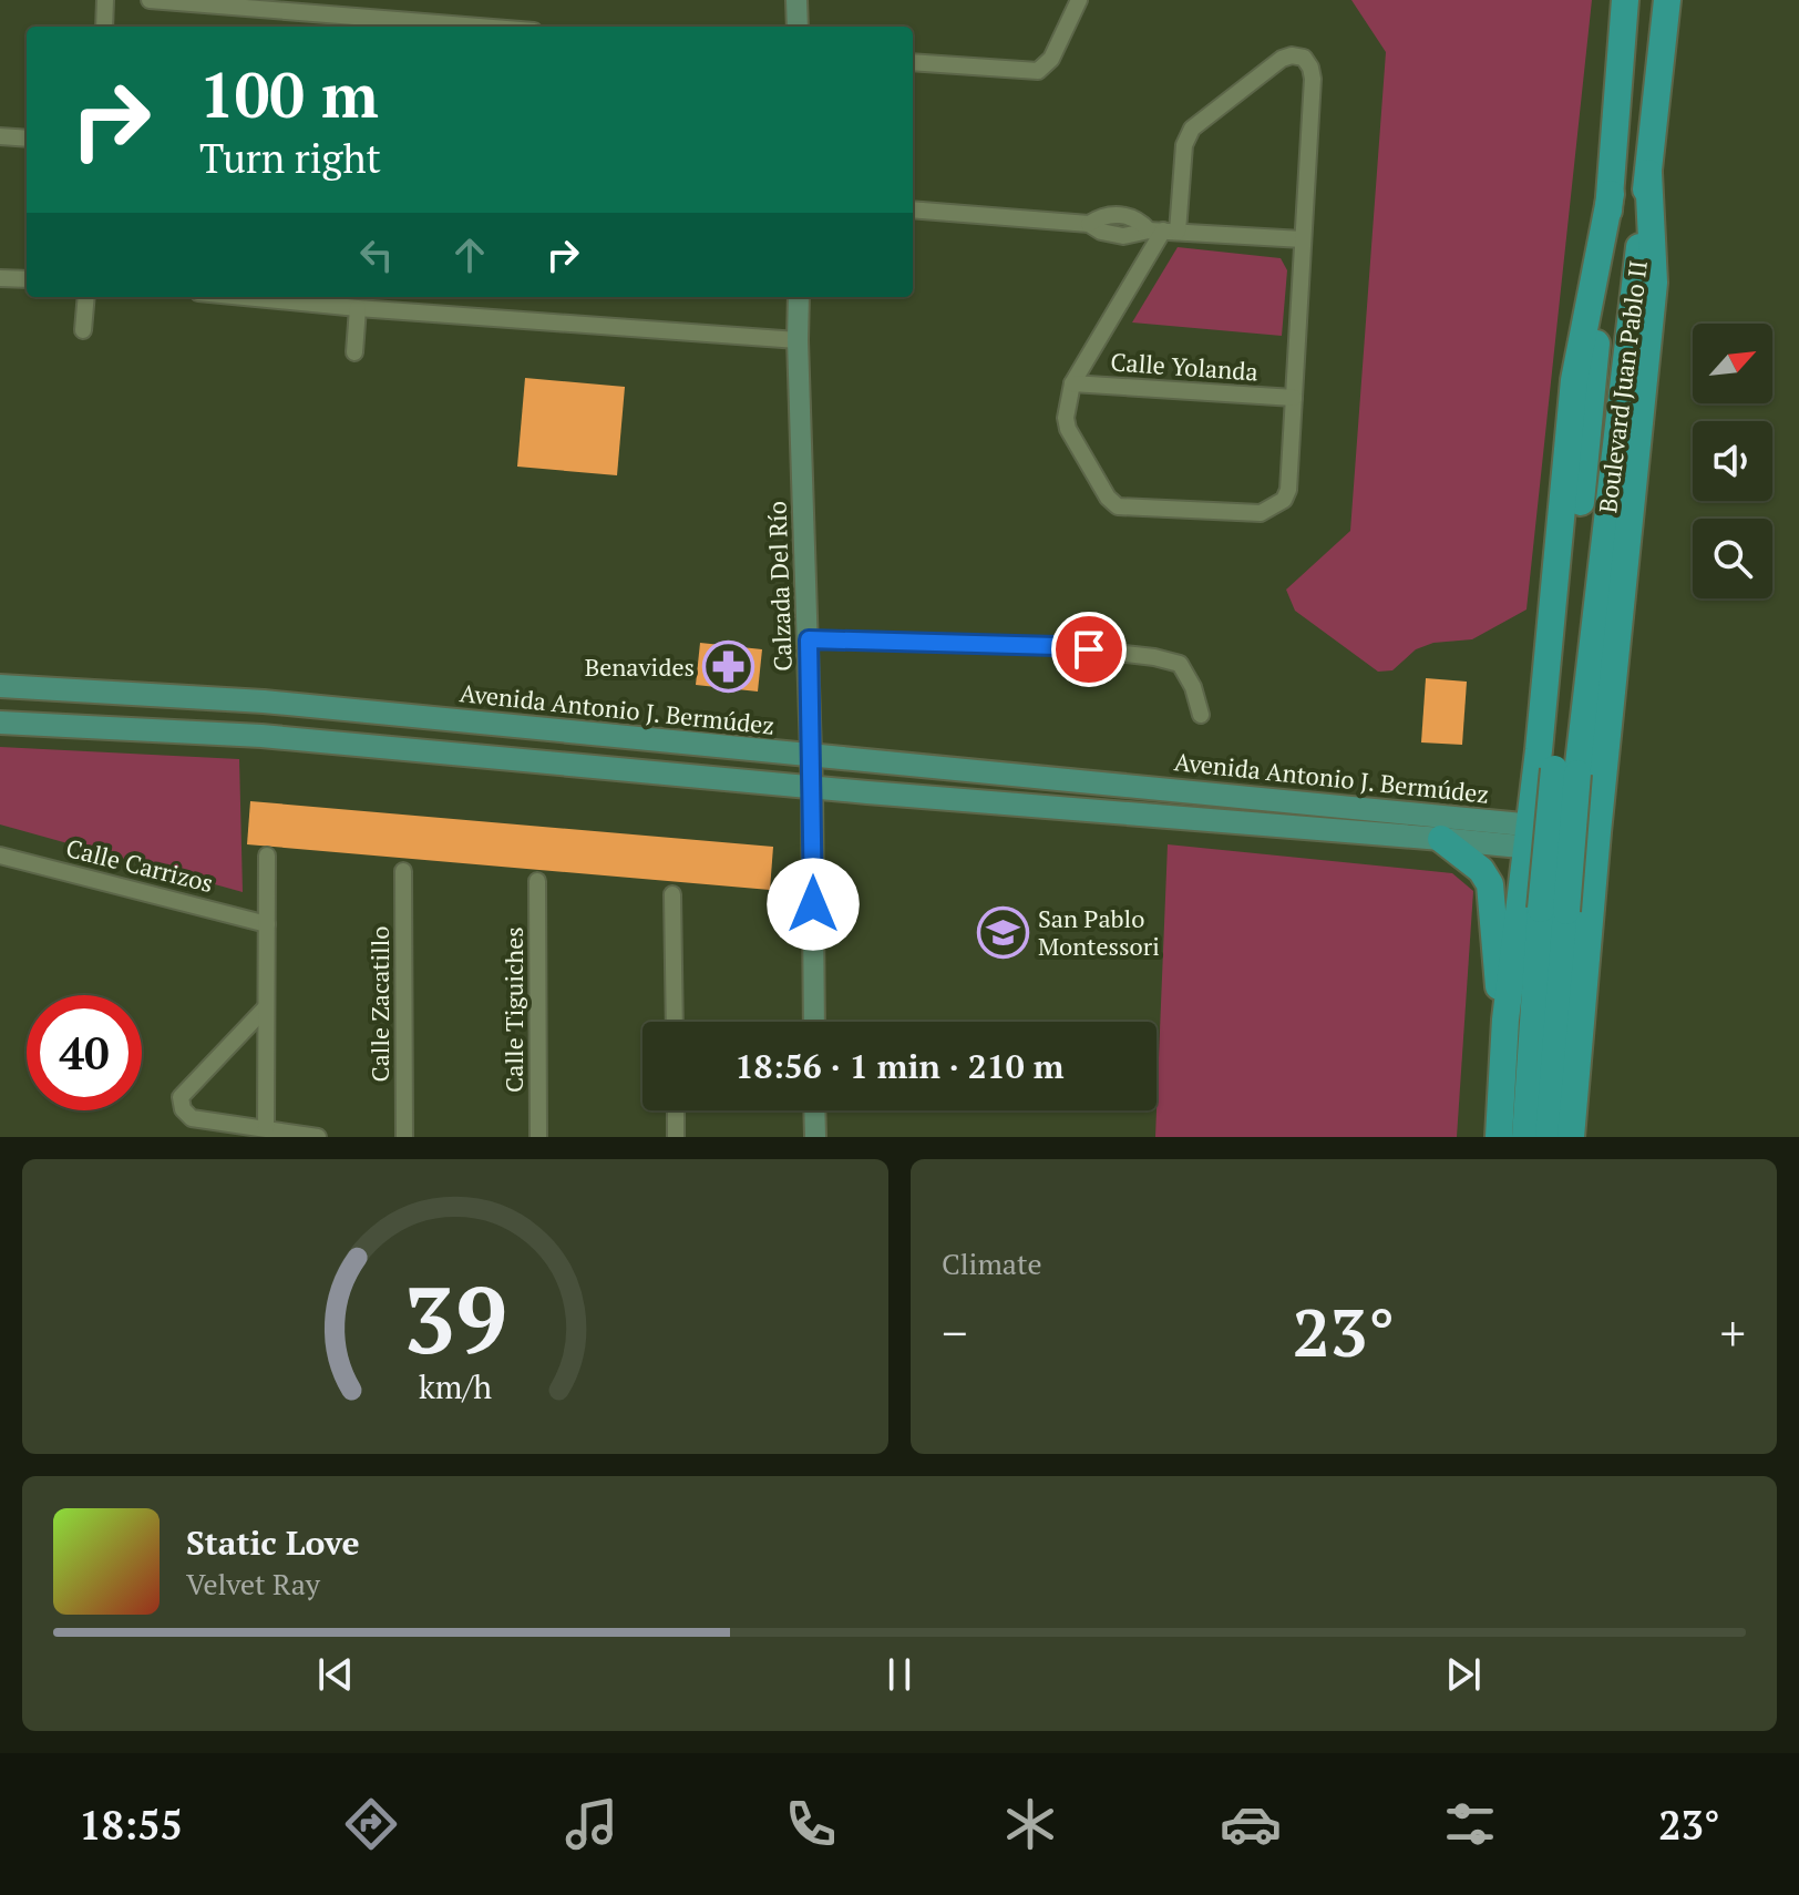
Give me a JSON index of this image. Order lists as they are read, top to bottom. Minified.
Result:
{"streets":{"highway":["Boulevard Juan Pablo II"],"main road":["Avenida Antonio J. Bermúdez"],"street":["Calle Yolanda","Calzada Del Río","Calle Carrizos","Calle Zacatillo","Calle Tiguiches"]},"crossings":[["Calzada Del Río","Avenida Antonio J. Bermúdez"]],"places":{"pharmacy":["Benavides"],"school or university":["San Pablo Montessori"]},"north":"top right","page":{"turn":["100 m","Turn right"],"limit":"40","trip":"18:56 · 1 min · 210 m","tile":"Climate","heat":["−","23°","+"],"song":["Static Love","Velvet Ray"],"tabs":["18:55","23°"],"gauge":["39","km/h"]}}
